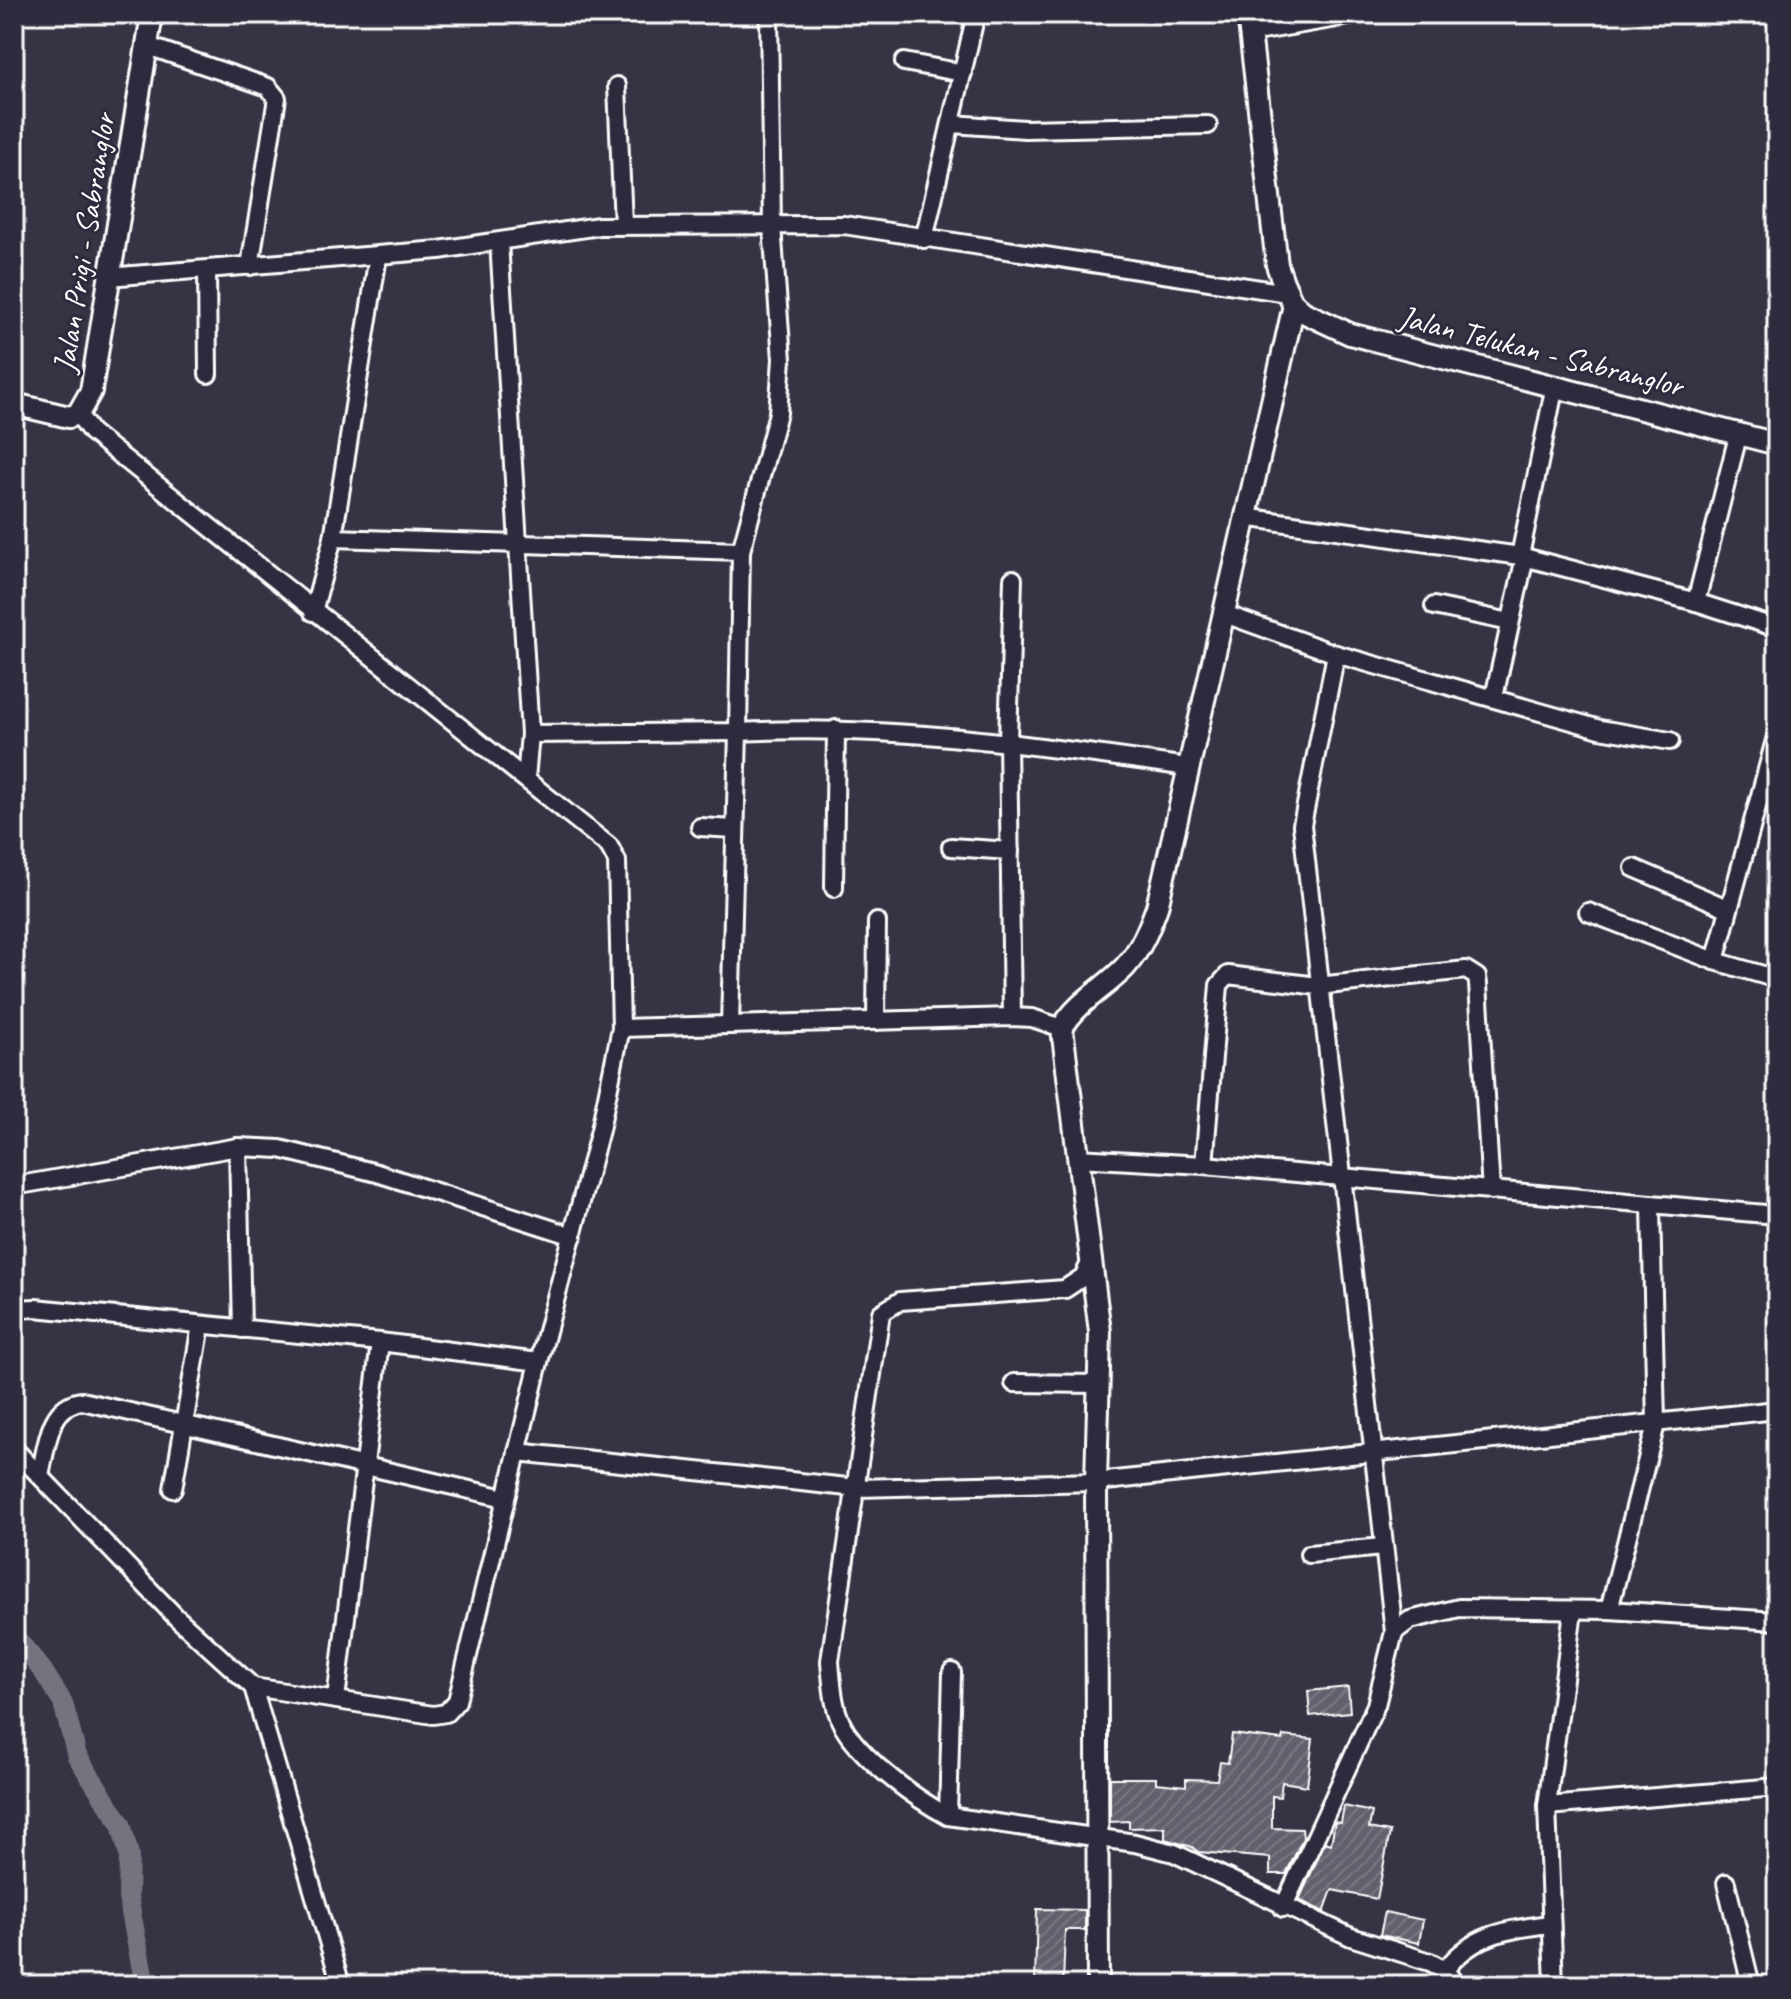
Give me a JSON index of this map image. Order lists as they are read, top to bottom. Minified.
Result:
{"streets":{"street":["Jalan Prigi - Sabranglor","Jalan Telukan - Sabranglor"]}}
